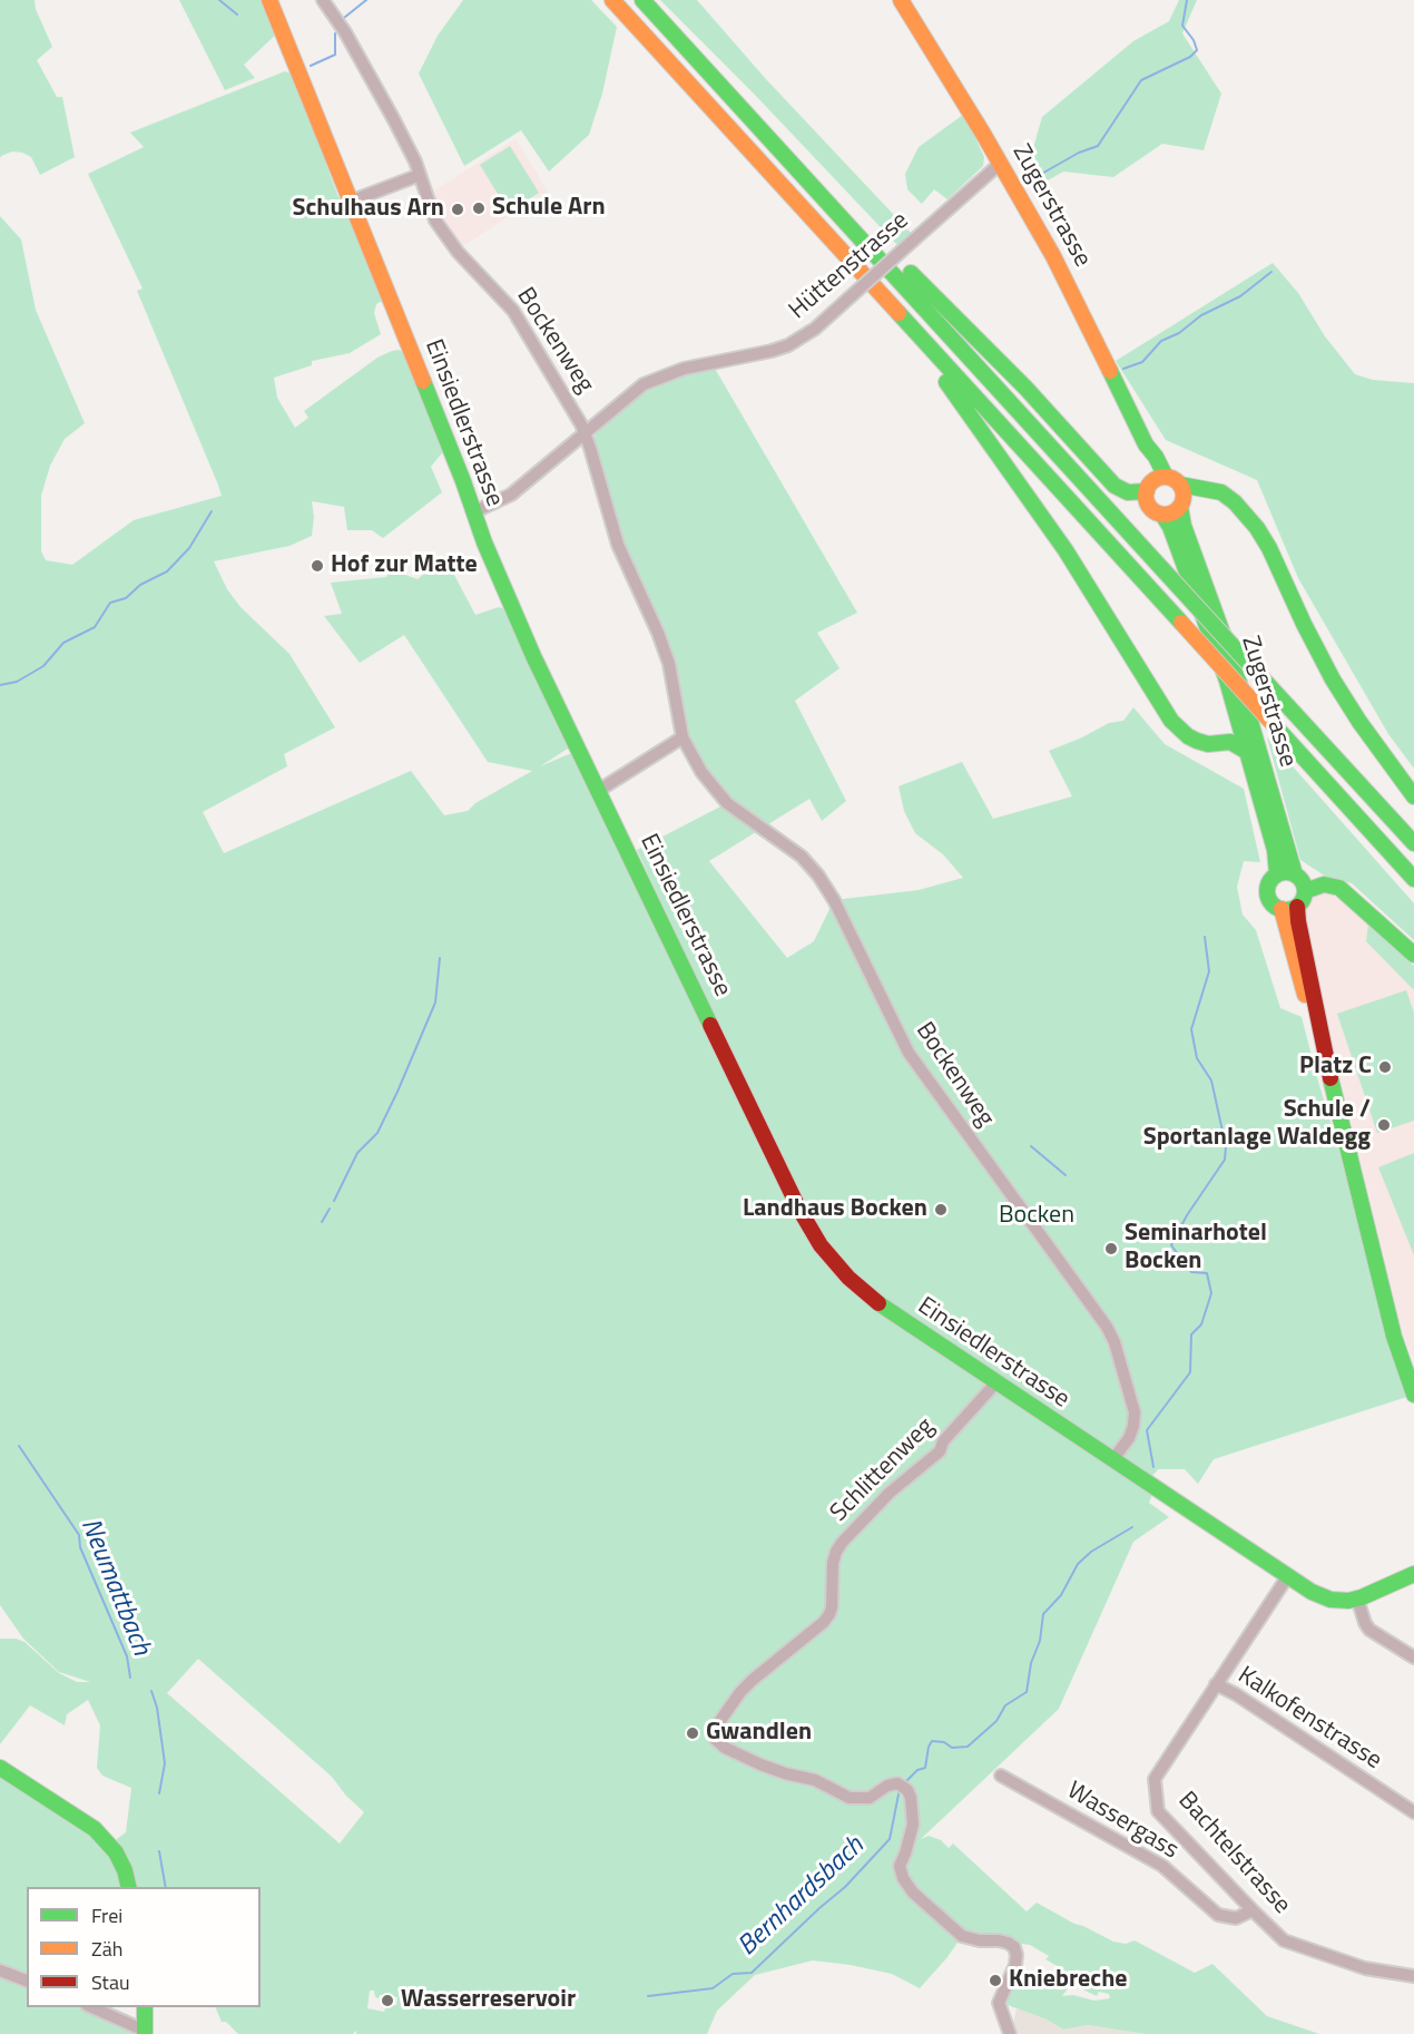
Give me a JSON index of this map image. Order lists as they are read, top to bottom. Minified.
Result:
{"streets":{"main road":["Zugerstrasse","Einsiedlerstrasse"],"street":["Hüttenstrasse","Bockenweg","Schlittenweg","Kalkofenstrasse","Wassergass","Bachtelstrasse"]},"crossings":[["Zugerstrasse","Hüttenstrasse"],["Hüttenstrasse","Bockenweg"],["Hüttenstrasse","Einsiedlerstrasse"],["Bockenweg","Einsiedlerstrasse"],["Einsiedlerstrasse","Schlittenweg"],["Einsiedlerstrasse","Bachtelstrasse"],["Kalkofenstrasse","Bachtelstrasse"],["Wassergass","Bachtelstrasse"]],"water":["Neumattbach","Bernhardsbach"],"parks":["Bocken"],"places":["Schule Arn","Schulhaus Arn","Hof zur Matte","Platz C","Schule / Sportanlage Waldegg","Landhaus Bocken","Seminarhotel Bocken","Gwandlen","Kniebreche","Wasserreservoir"],"legend":["Frei","Zäh","Stau"]}
